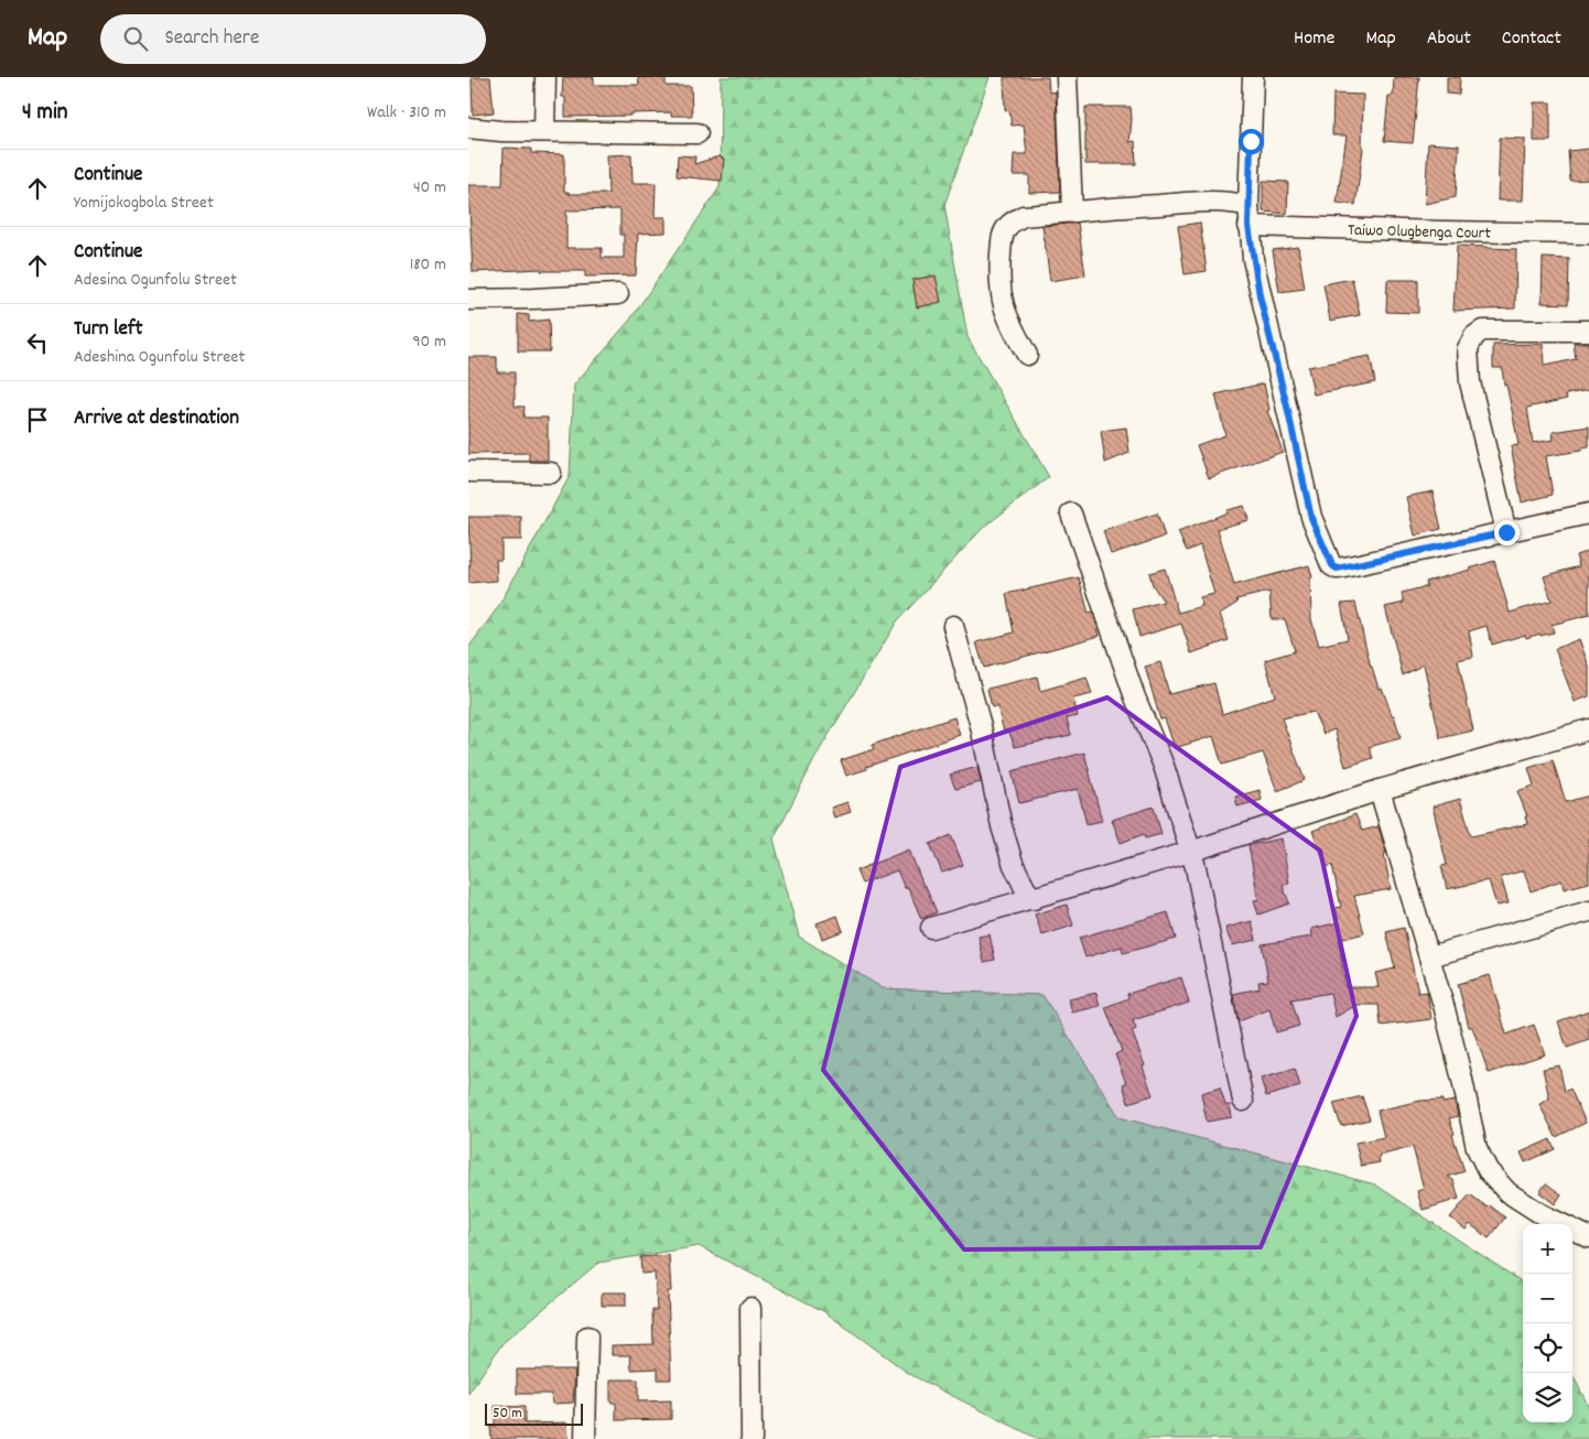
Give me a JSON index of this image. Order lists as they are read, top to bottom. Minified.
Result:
{"streets":{"street":["Taiwo Olugbenga Court"]},"scale_bar":"50 m","page":{"header":"Map","search":"Search here","nav":["Home","Map","About","Contact"],"heading":["4 min","Walk · 310 m"],"list":[["Continue","Yomijokogbola Street","40 m"],["Continue","Adesina Ogunfolu Street","180 m"],["Turn left","Adeshina Ogunfolu Street","90 m"],"Arrive at destination"],"map_buttons":["+","−"],"scale":"50 m"}}
